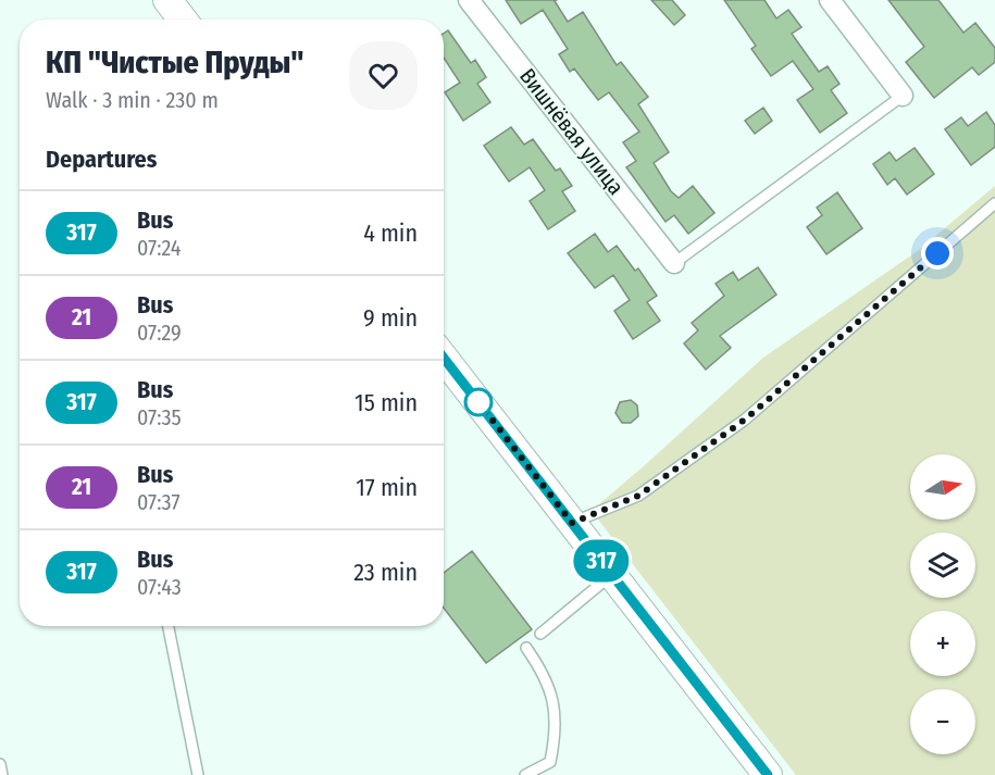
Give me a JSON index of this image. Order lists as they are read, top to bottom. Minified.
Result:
{"streets":{"street":["Вишнёвая улица"]},"lines":["bus line 317"],"north":"right","page":{"on_map":"317","heading":[["КП \"Чистые Пруды\"","Walk · 3 min · 230 m"],"Departures"],"list":[{"mark":"317","name":"Bus","note":"07:24","value":"4 min"},{"mark":"21","name":"Bus","note":"07:29","value":"9 min"},{"mark":"317","name":"Bus","note":"07:35","value":"15 min"},{"mark":"21","name":"Bus","note":"07:37","value":"17 min"},{"mark":"317","name":"Bus","note":"07:43","value":"23 min"}],"map_buttons":["+","−"]}}
